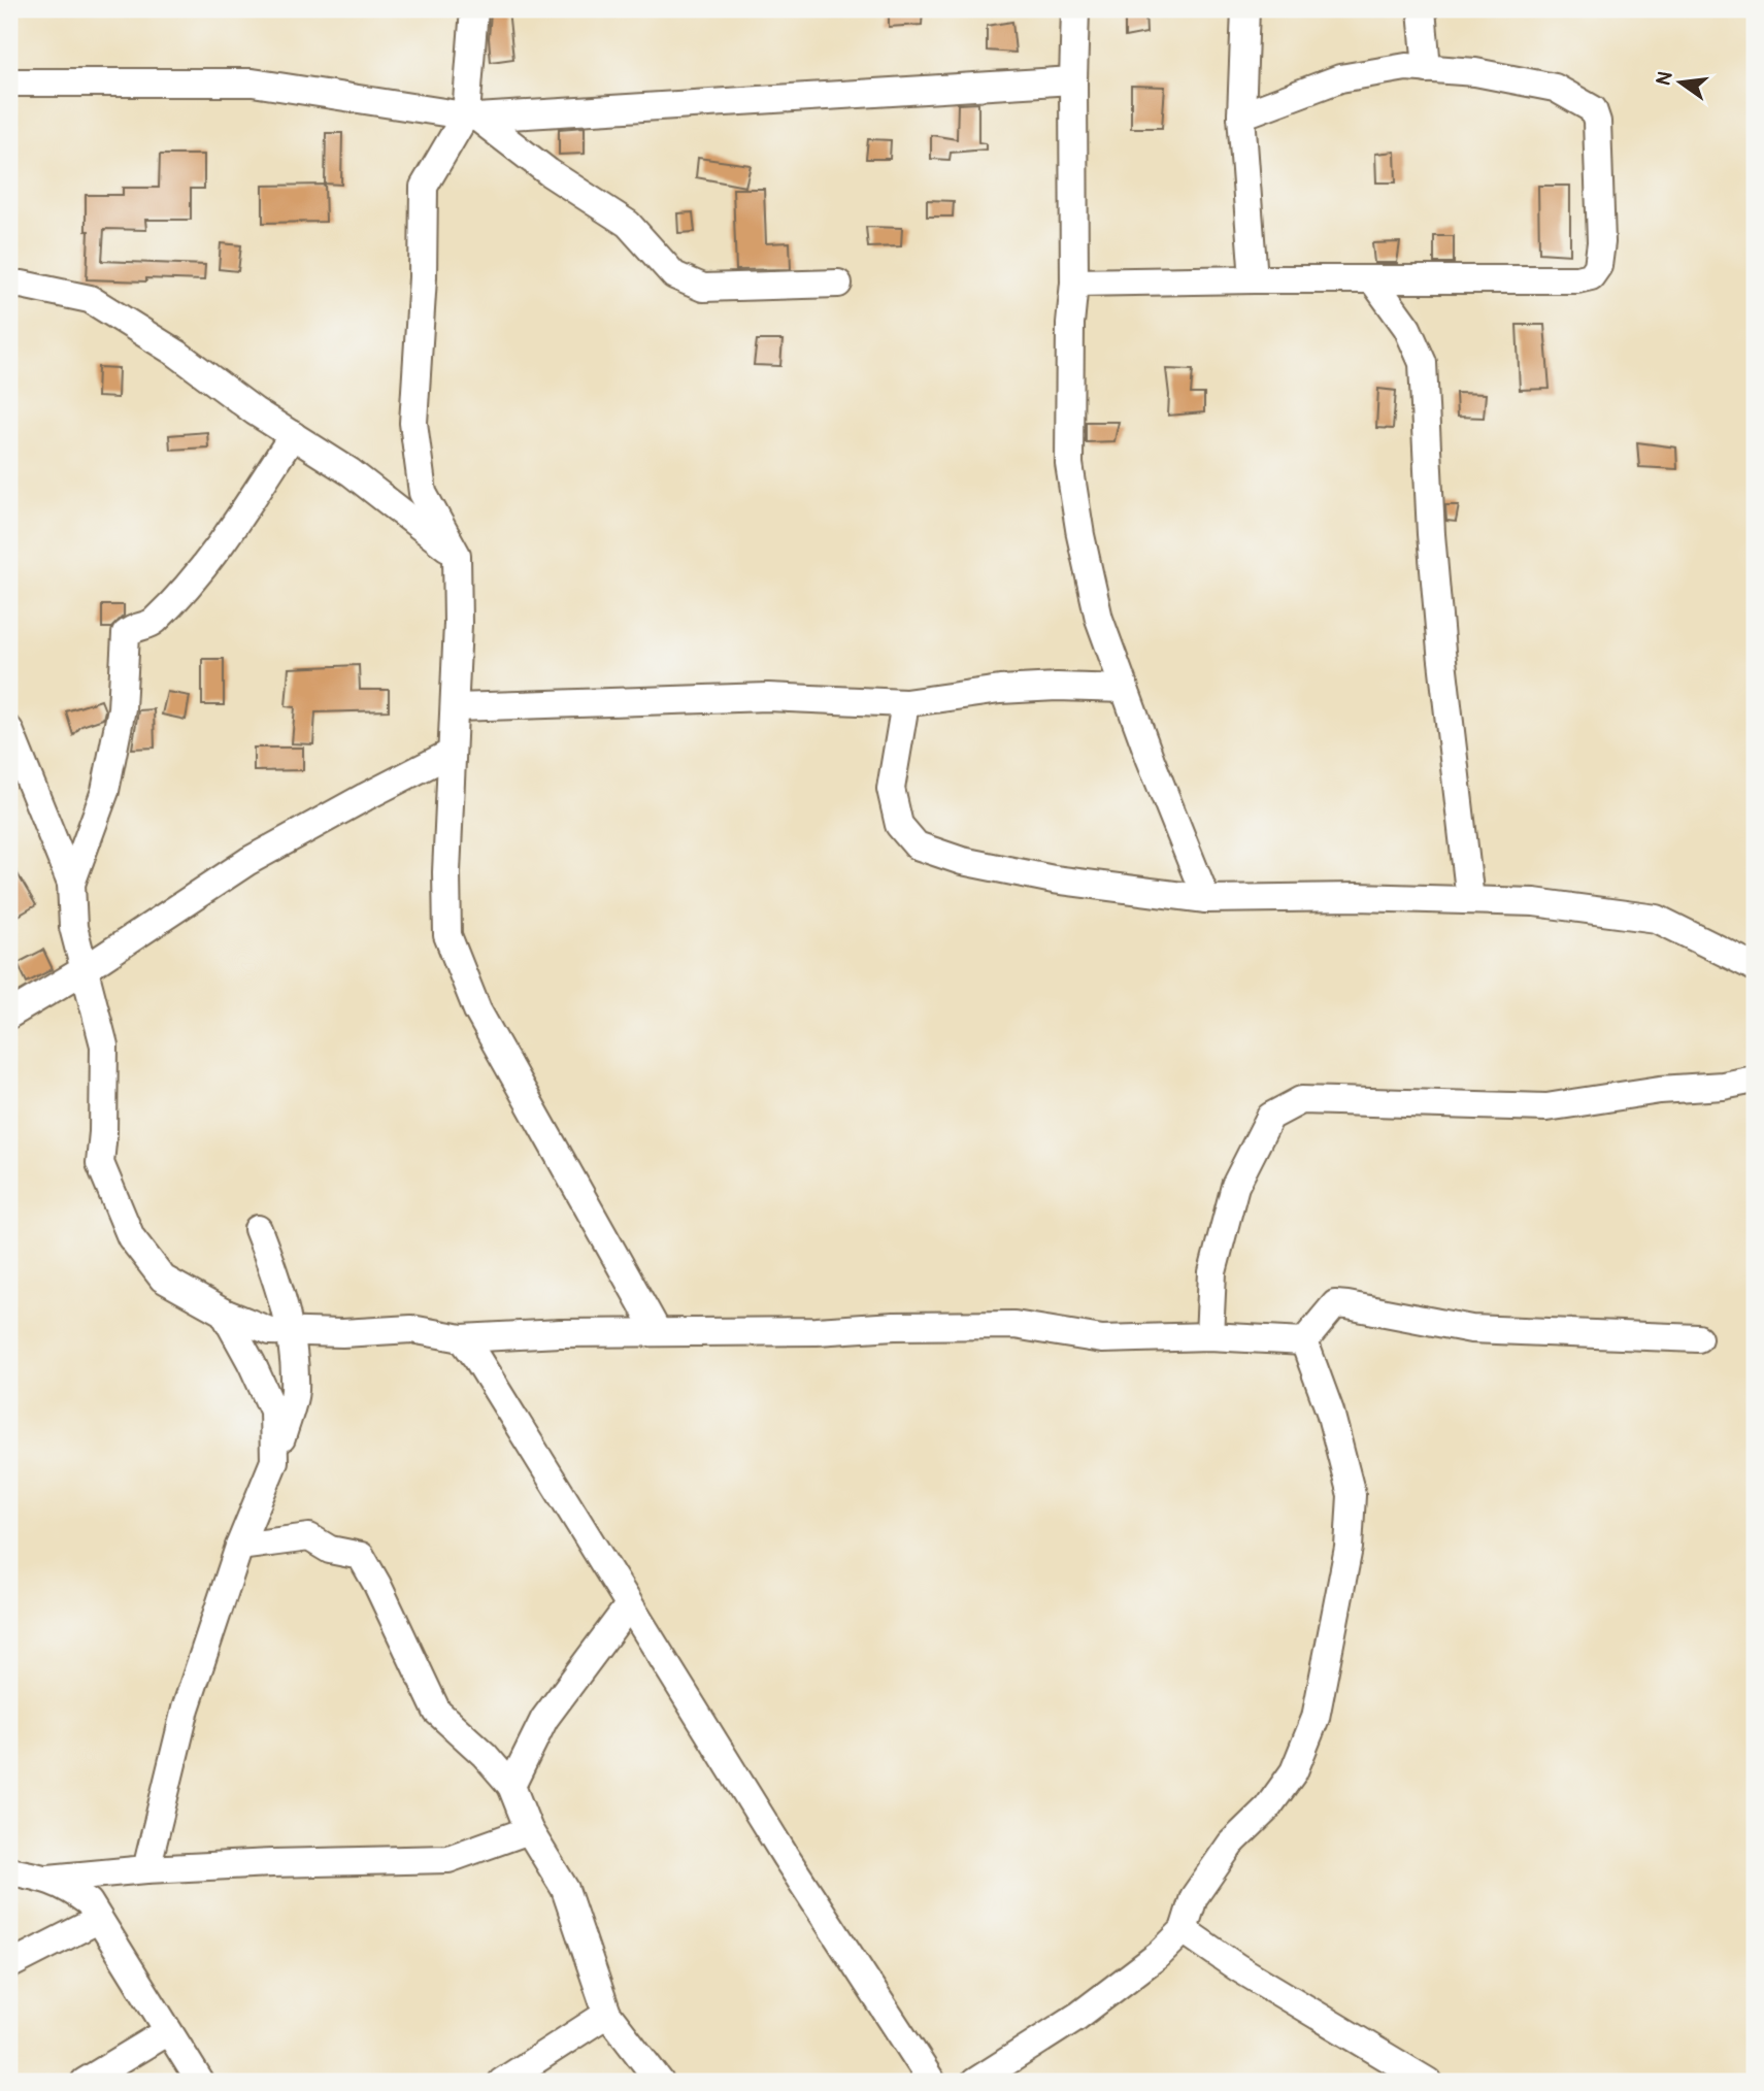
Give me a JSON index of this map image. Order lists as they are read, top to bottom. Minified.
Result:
{"north":"left"}
